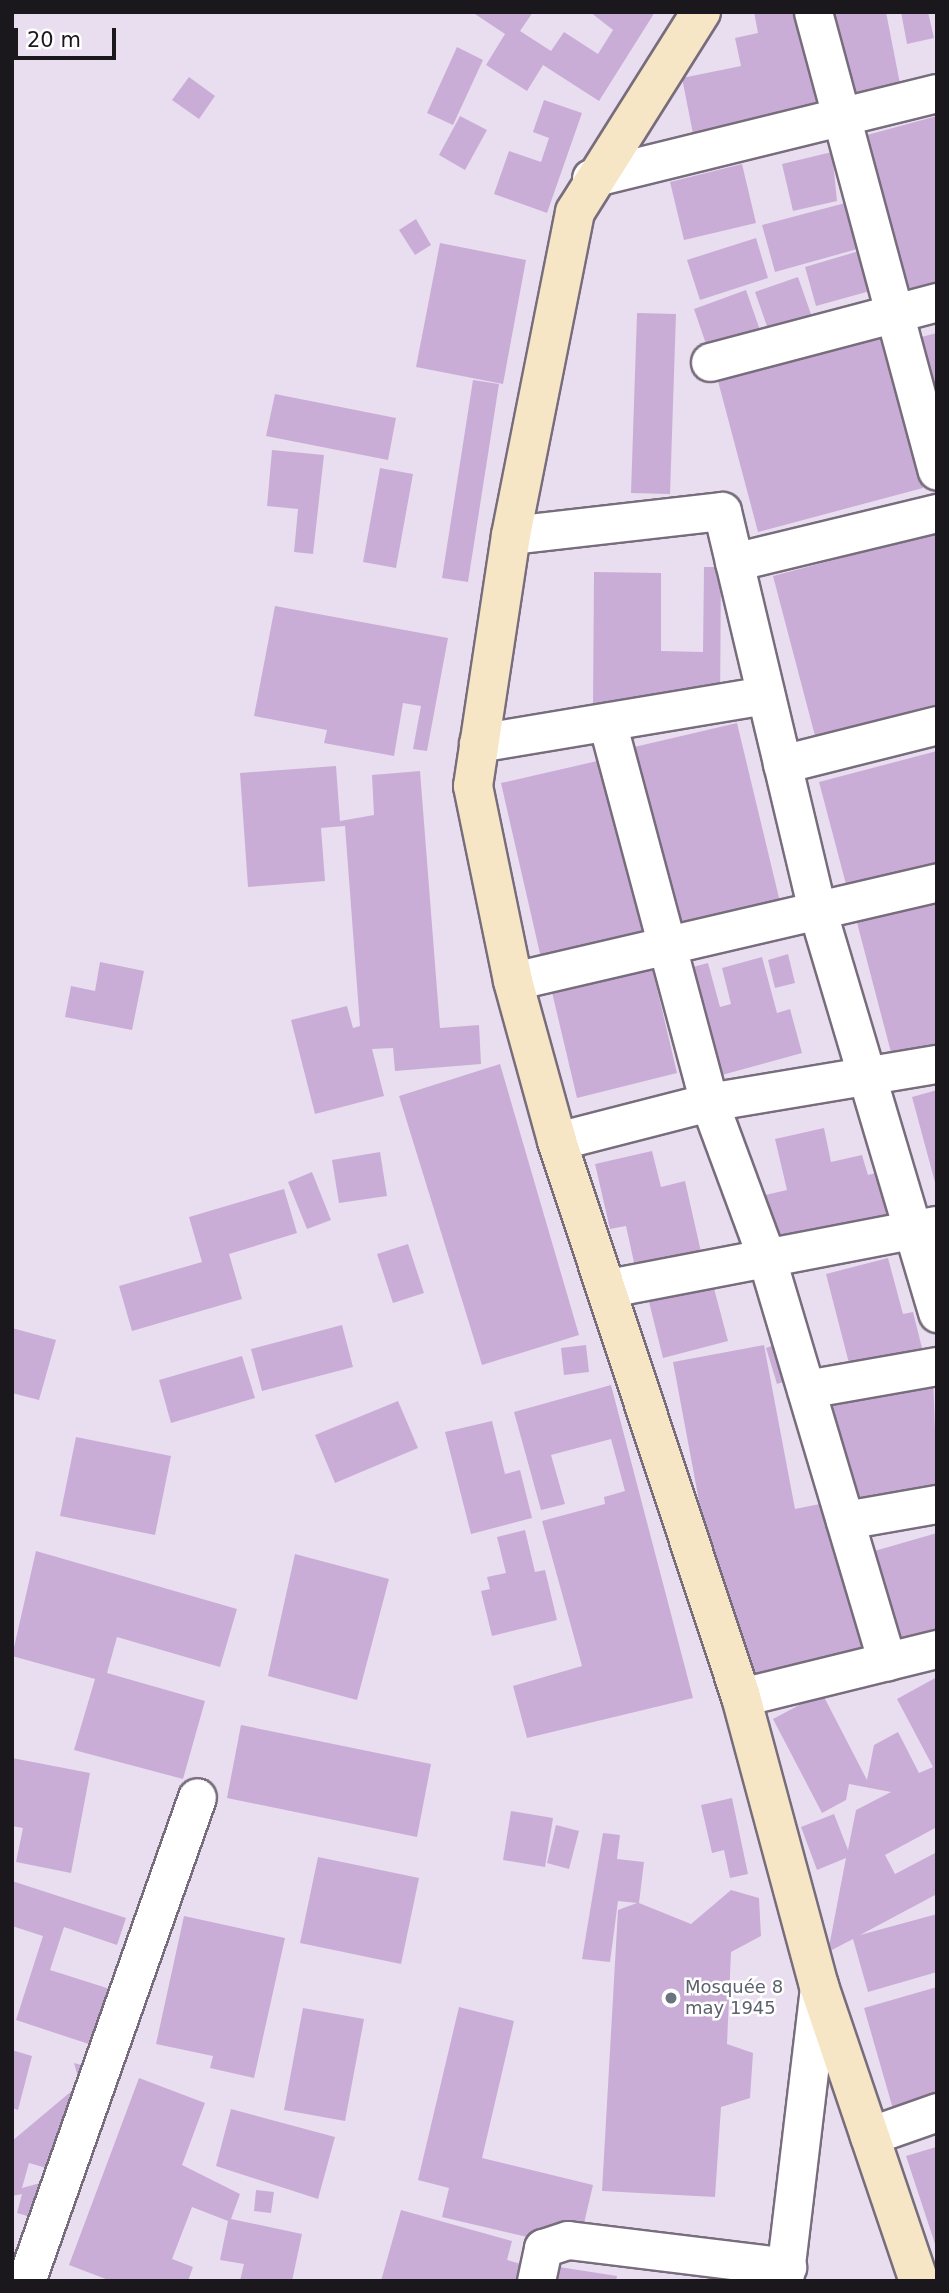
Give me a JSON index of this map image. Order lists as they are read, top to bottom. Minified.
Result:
{"places":["Mosquée 8 may 1945"],"scale_bar":"20 m"}
